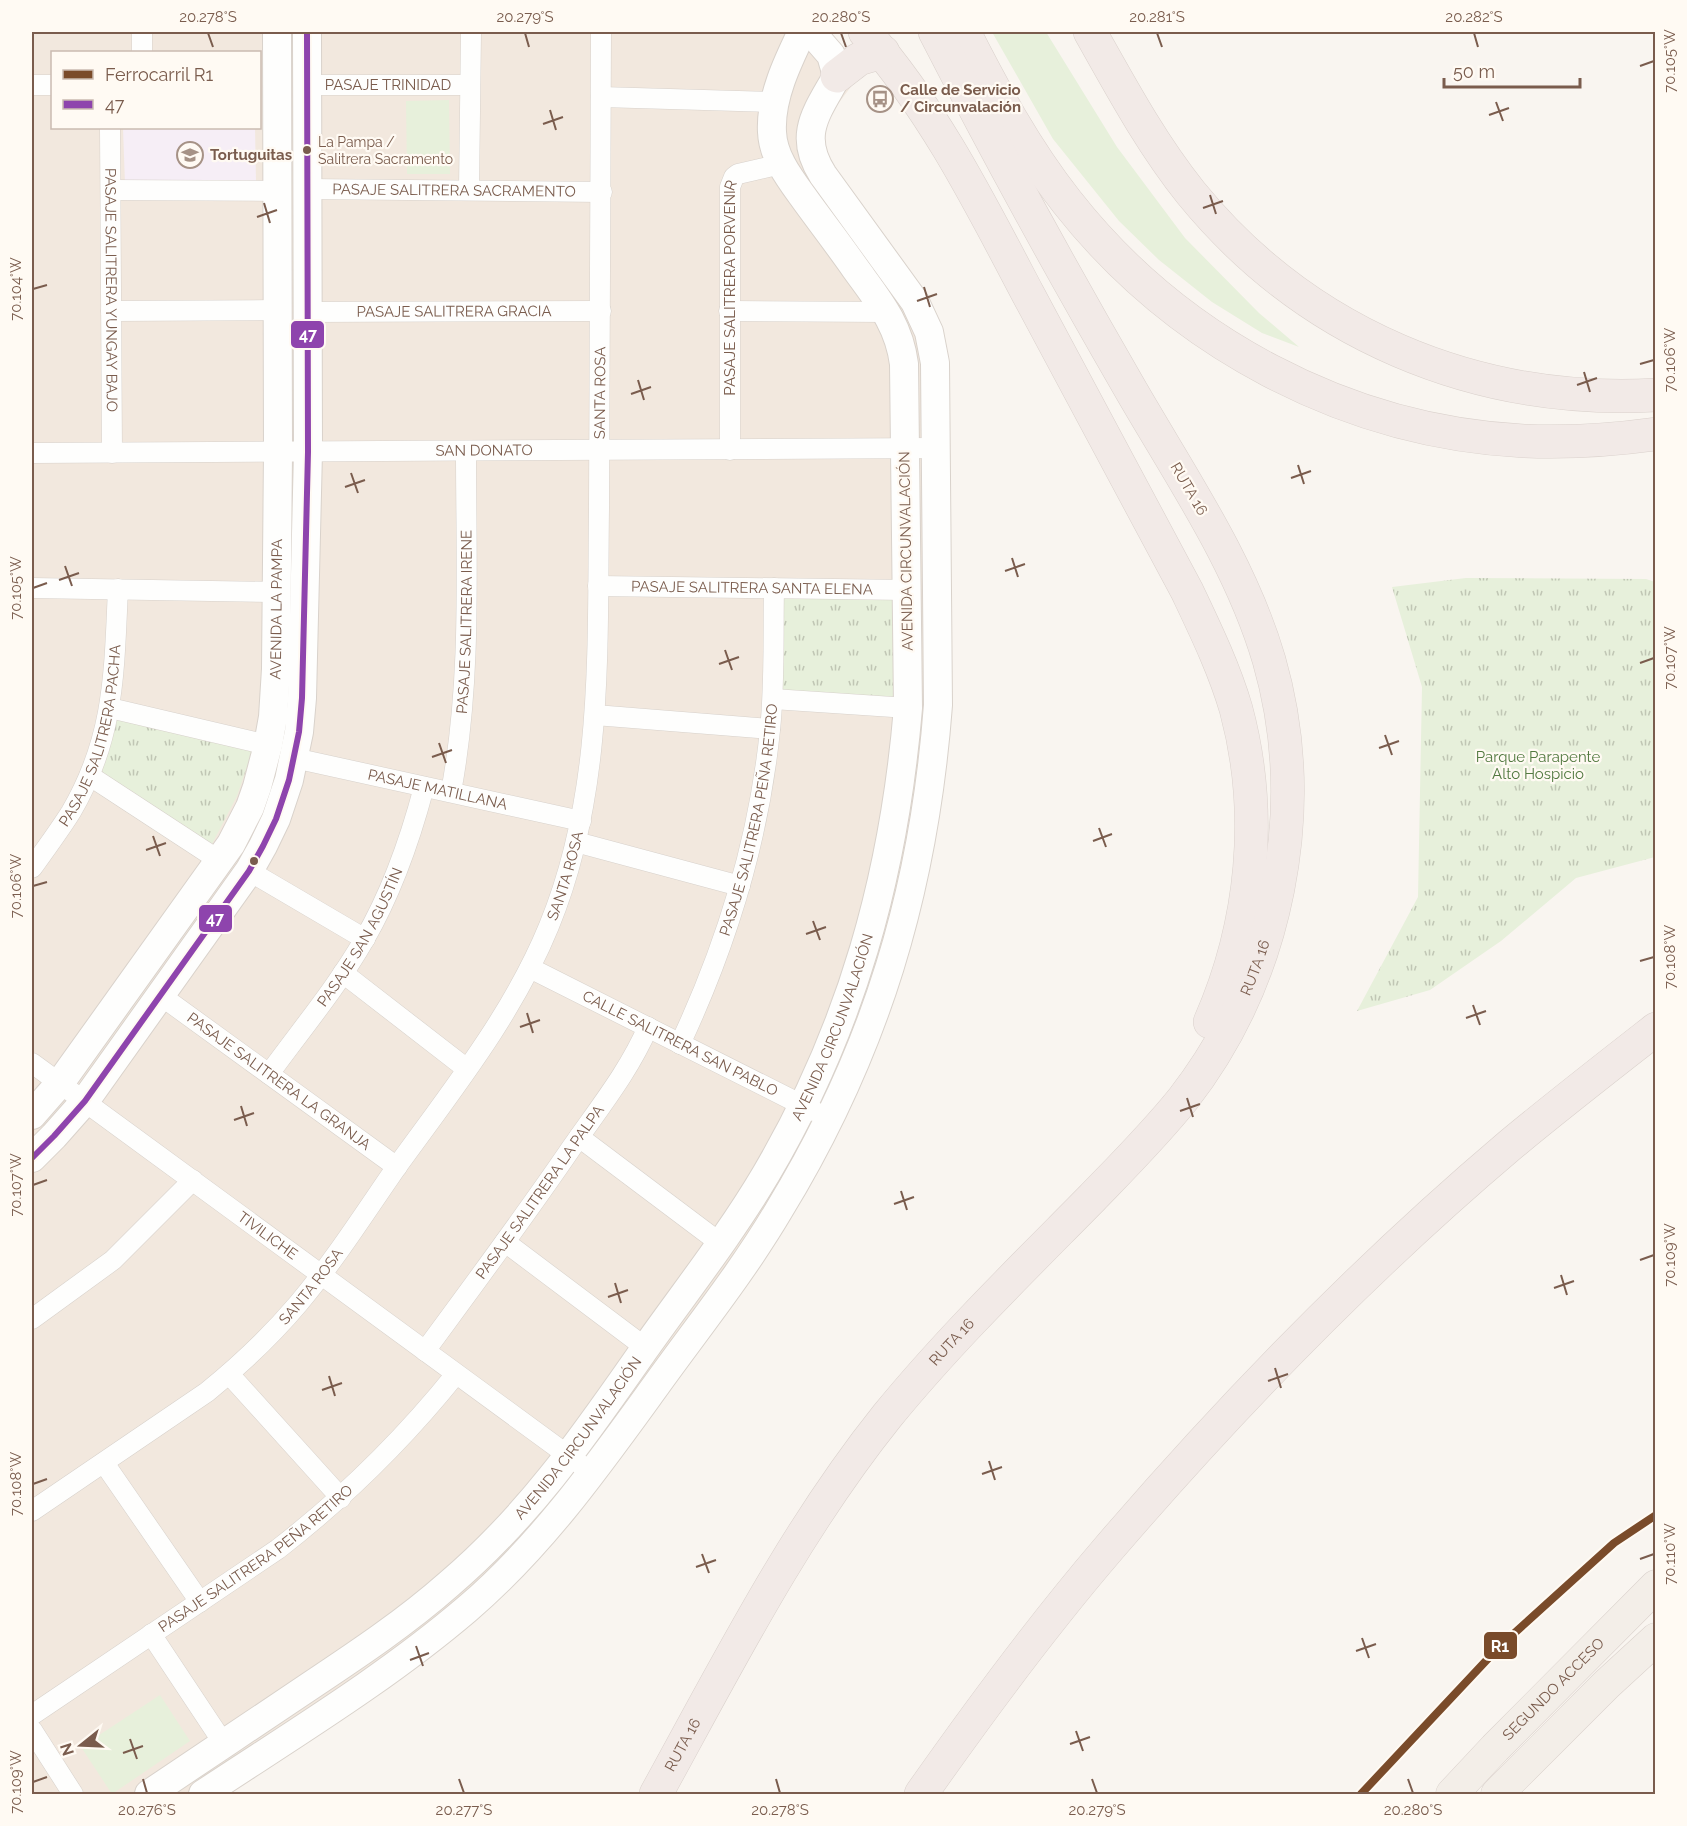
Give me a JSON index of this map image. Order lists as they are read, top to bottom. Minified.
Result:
{"streets":{"highway":["RUTA 16"],"main road":["SEGUNDO ACCESO"],"street":["PASAJE TRINIDAD","PASAJE SALITRERA SACRAMENTO","PASAJE SALITRERA PORVENIR","PASAJE SALITRERA YUNGAY BAJO","PASAJE SALITRERA GRACIA","SANTA ROSA","SAN DONATO","AVENIDA CIRCUNVALACIÓN","PASAJE SALITRERA SANTA ELENA","AVENIDA LA PAMPA","PASAJE SALITRERA IRENE","PASAJE SALITRERA PACHA","PASAJE MATILLANA","PASAJE SALITRERA PEÑA RETIRO","PASAJE SAN AGUSTÍN","CALLE SALITRERA SAN PABLO","PASAJE SALITRERA LA GRANJA","PASAJE SALITRERA LA PALPA","TIVILICHE"]},"crossings":[["PASAJE TRINIDAD","AVENIDA LA PAMPA"],["PASAJE SALITRERA SACRAMENTO","SANTA ROSA"],["PASAJE SALITRERA SACRAMENTO","AVENIDA LA PAMPA"],["PASAJE SALITRERA PORVENIR","SAN DONATO"],["PASAJE SALITRERA PORVENIR","AVENIDA CIRCUNVALACIÓN"],["PASAJE SALITRERA YUNGAY BAJO","SAN DONATO"],["PASAJE SALITRERA GRACIA","SANTA ROSA"],["PASAJE SALITRERA GRACIA","AVENIDA LA PAMPA"],["SANTA ROSA","SAN DONATO"],["SANTA ROSA","PASAJE SALITRERA SANTA ELENA"],["SANTA ROSA","PASAJE MATILLANA"],["SANTA ROSA","CALLE SALITRERA SAN PABLO"],["SANTA ROSA","PASAJE SALITRERA LA GRANJA"],["SANTA ROSA","TIVILICHE"],["SAN DONATO","AVENIDA CIRCUNVALACIÓN"],["SAN DONATO","AVENIDA LA PAMPA"],["SAN DONATO","PASAJE SALITRERA IRENE"],["AVENIDA CIRCUNVALACIÓN","PASAJE SALITRERA SANTA ELENA"],["AVENIDA CIRCUNVALACIÓN","CALLE SALITRERA SAN PABLO"],["AVENIDA CIRCUNVALACIÓN","TIVILICHE"],["PASAJE SALITRERA SANTA ELENA","PASAJE SALITRERA PEÑA RETIRO"],["AVENIDA LA PAMPA","PASAJE MATILLANA"],["AVENIDA LA PAMPA","PASAJE SALITRERA LA GRANJA"],["AVENIDA LA PAMPA","TIVILICHE"],["PASAJE SALITRERA IRENE","PASAJE MATILLANA"],["PASAJE MATILLANA","PASAJE SAN AGUSTÍN"],["PASAJE SALITRERA PEÑA RETIRO","CALLE SALITRERA SAN PABLO"],["PASAJE SALITRERA PEÑA RETIRO","TIVILICHE"],["PASAJE SAN AGUSTÍN","PASAJE SALITRERA LA GRANJA"],["CALLE SALITRERA SAN PABLO","PASAJE SALITRERA LA PALPA"],["PASAJE SALITRERA LA PALPA","TIVILICHE"]],"parks":["Parque Parapente Alto Hospicio"],"places":{"bus stop":["Calle de Servicio / Circunvalación"],"other":["La Pampa / Salitrera Sacramento"],"school or university":["Tortuguitas"]},"lines":["transit line 47","rail line R1"],"legend":["Ferrocarril R1","47"],"scale_bar":"50 m","north":"left","coordinates":["20.278°S","20.279°S","20.280°S","20.281°S","20.282°S","70.105°W","70.104°W","70.106°W","70.107°W","70.108°W","70.109°W","70.110°W","20.276°S","20.277°S"]}
